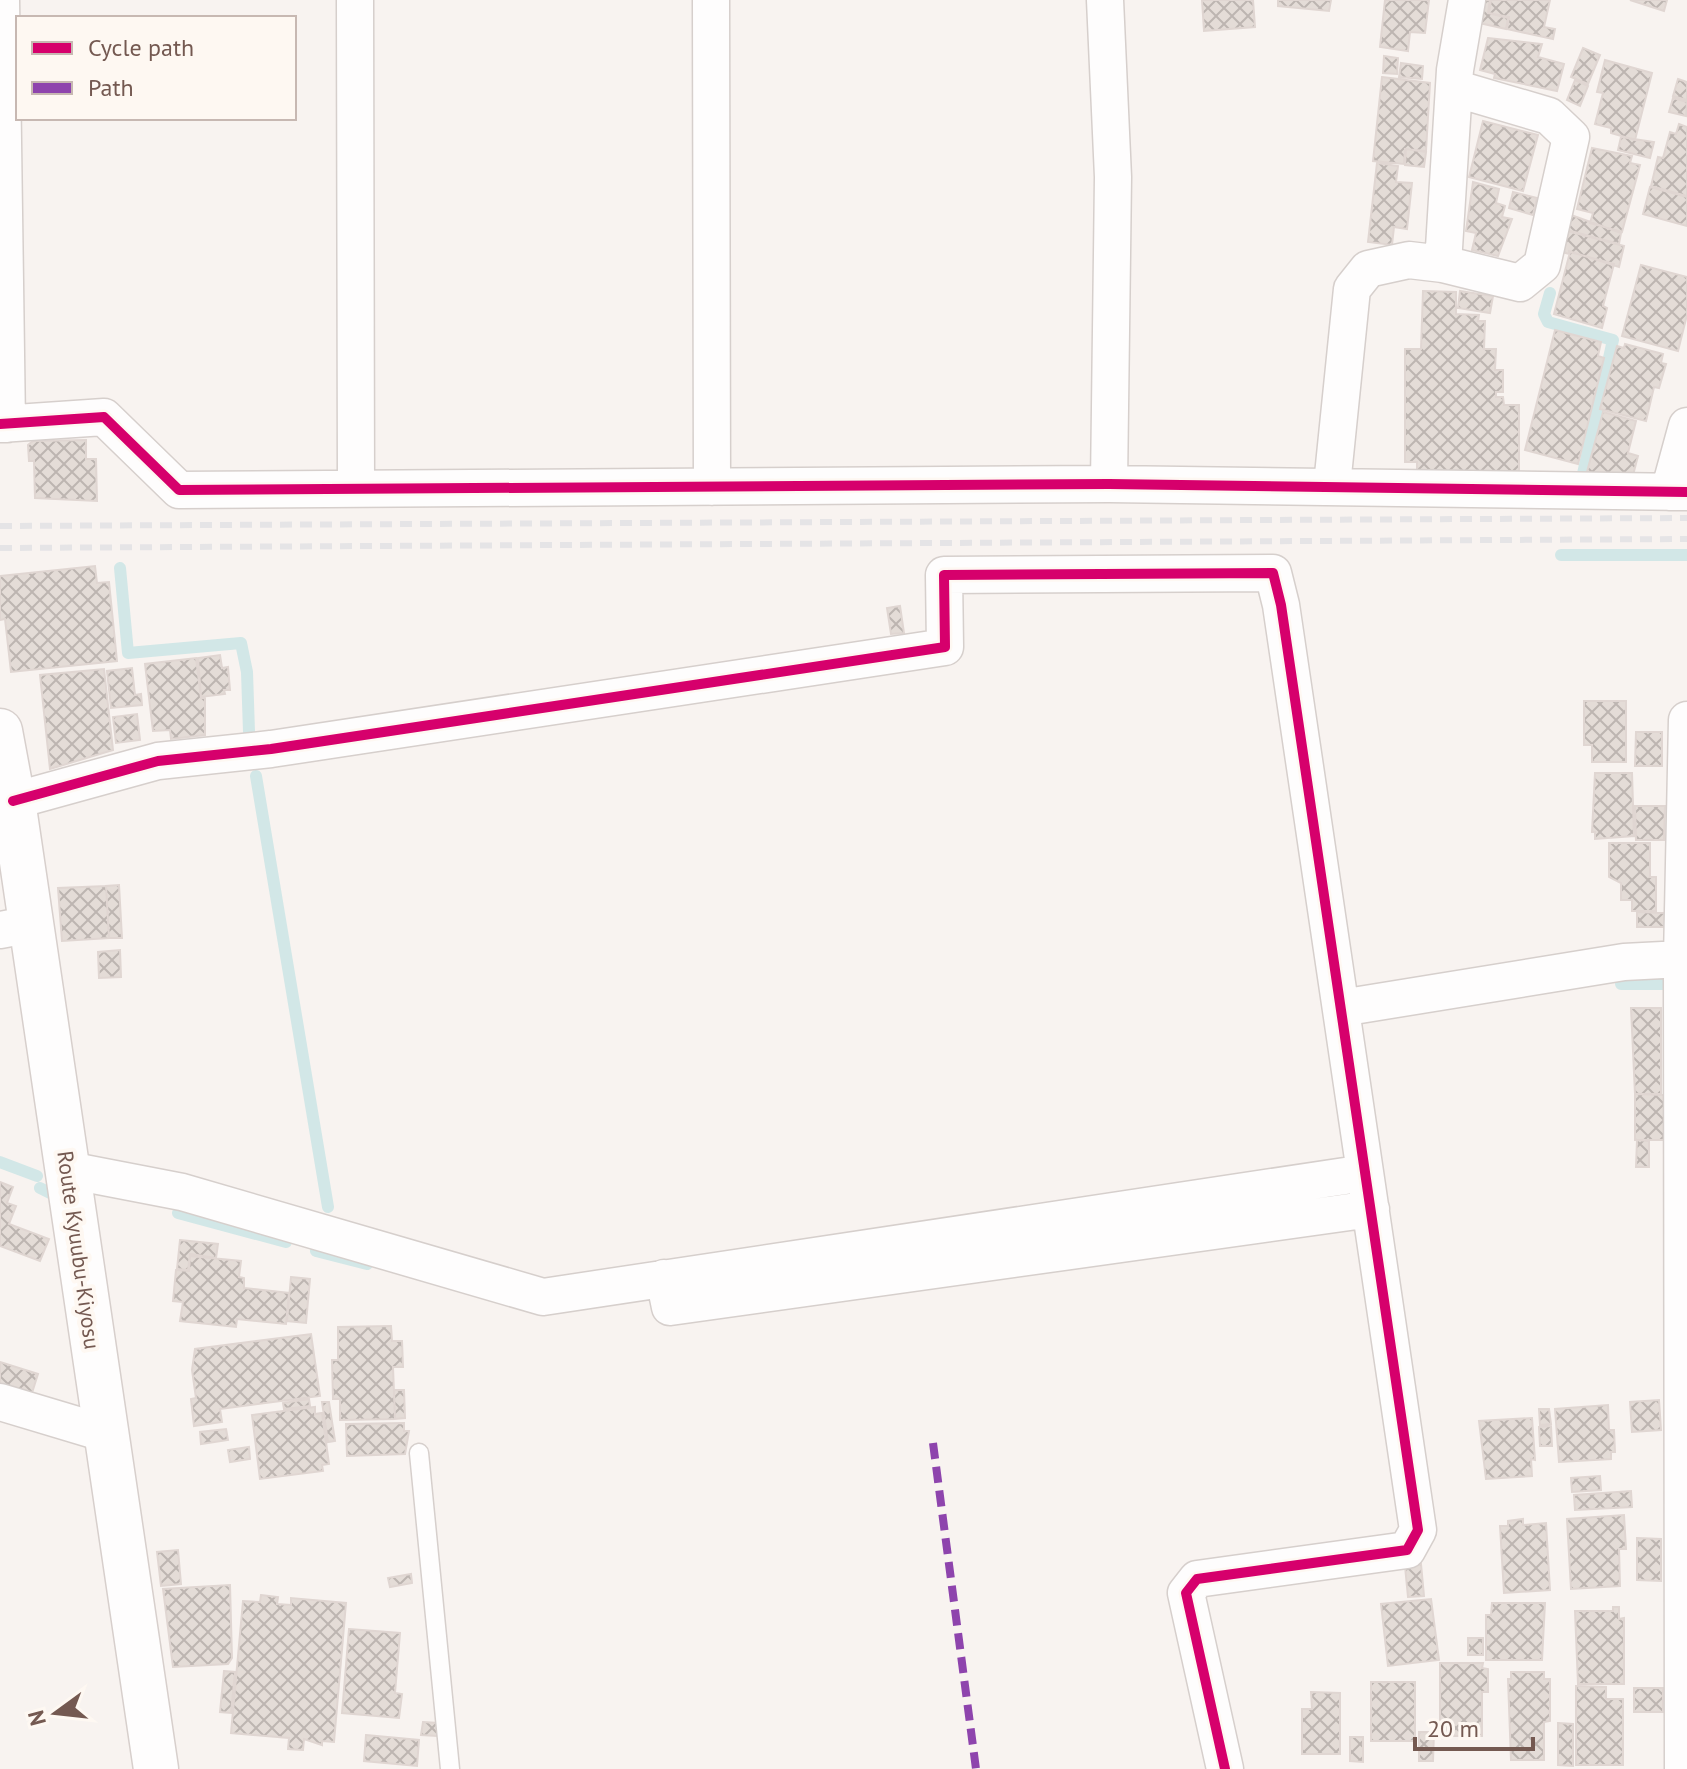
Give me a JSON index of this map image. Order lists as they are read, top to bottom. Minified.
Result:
{"streets":{"main road":["Route Kyuubu-Kiyosu"]},"legend":["Cycle path","Path"],"scale_bar":"20 m","north":"left"}
